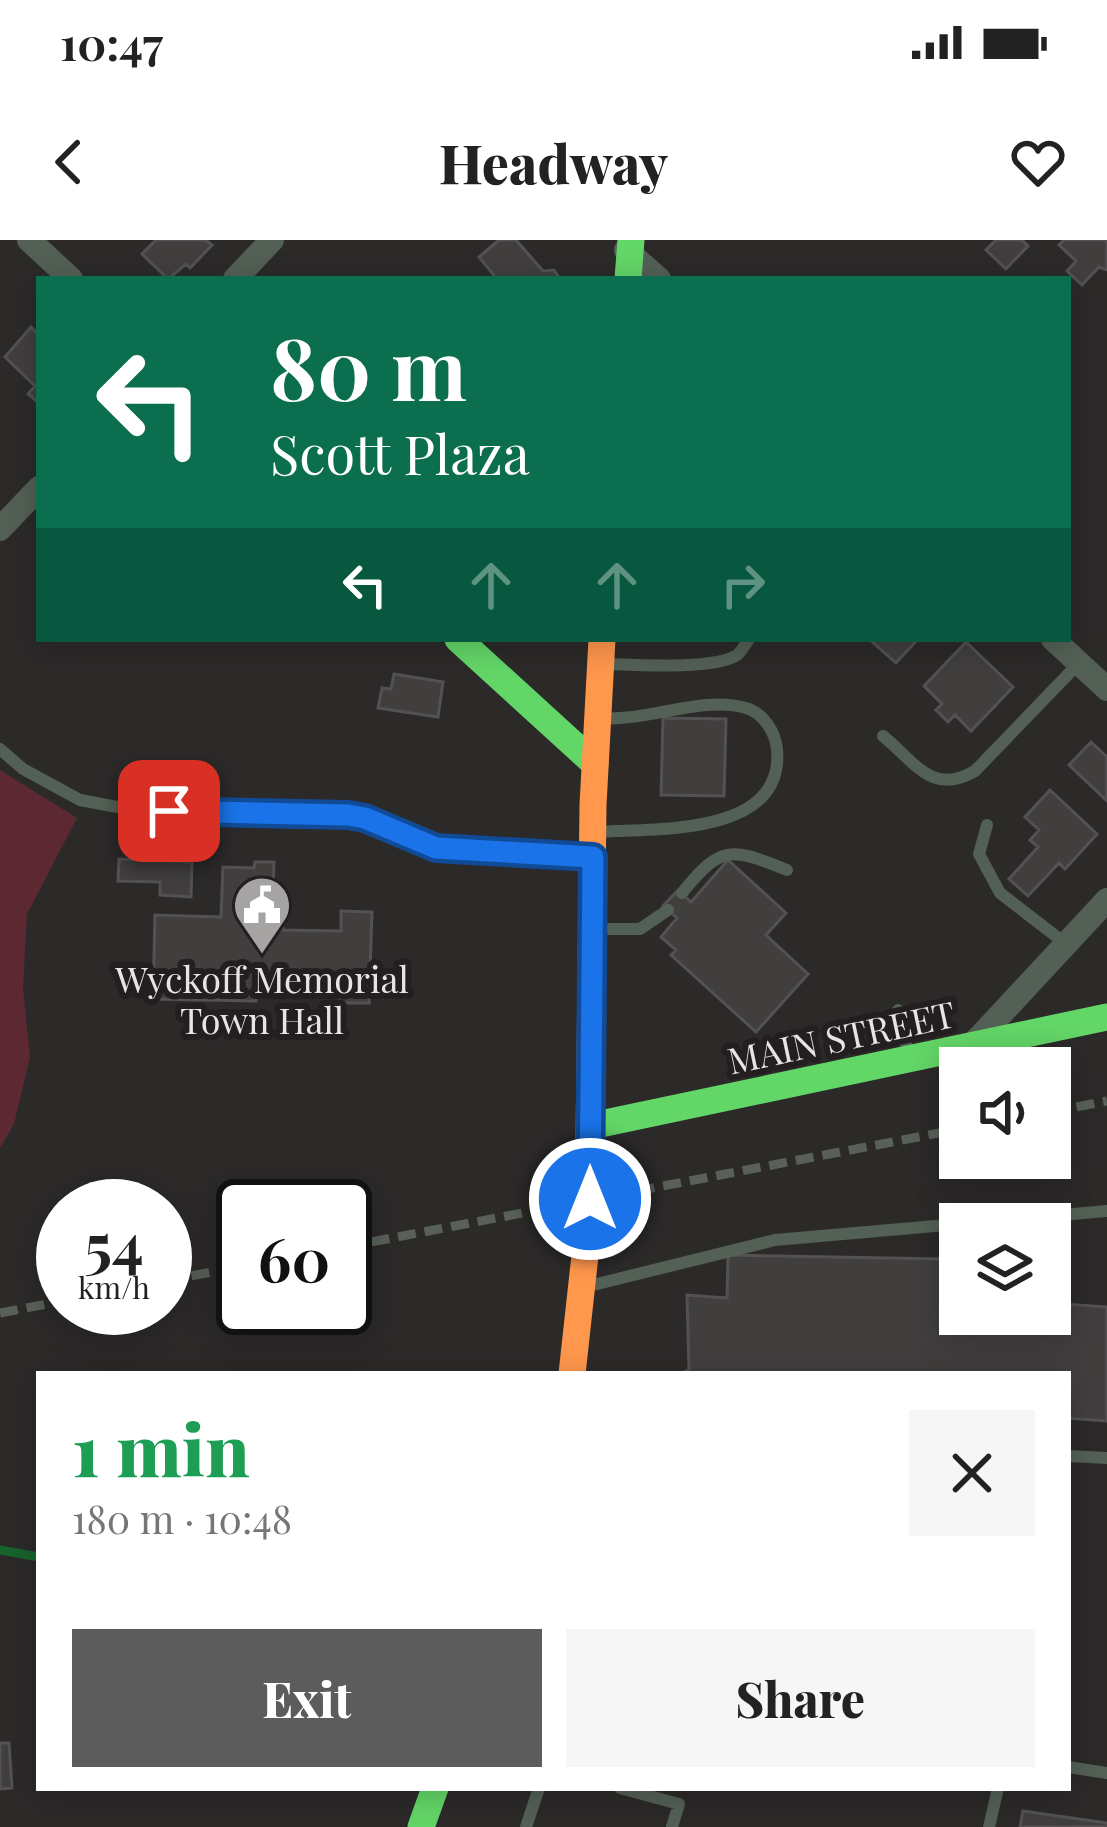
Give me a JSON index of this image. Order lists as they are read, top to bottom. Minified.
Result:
{"streets":{"main road":["MAIN STREET"]},"places":{"public building":["Wyckoff Memorial Town Hall"]},"page":{"status":"10:47","header":"Headway","turn":["80 m","Scott Plaza"],"speed":"54 km/h","limit":"60","heading":["1 min","180 m · 10:48"],"buttons":["Exit","Share"]}}
